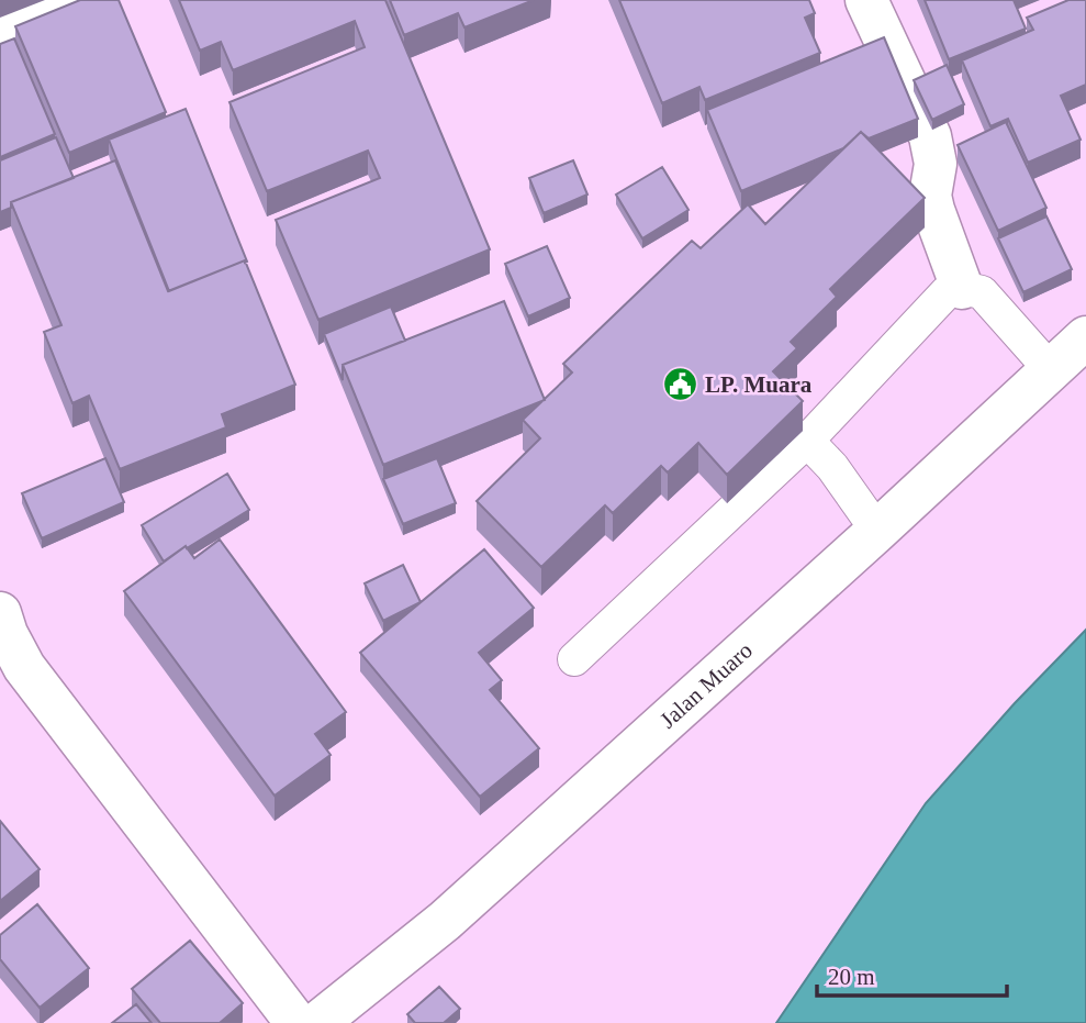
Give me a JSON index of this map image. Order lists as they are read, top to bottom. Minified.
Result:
{"streets":{"main road":["Jalan Muaro"]},"places":{"public building":["LP. Muara"]},"scale_bar":"20 m"}
